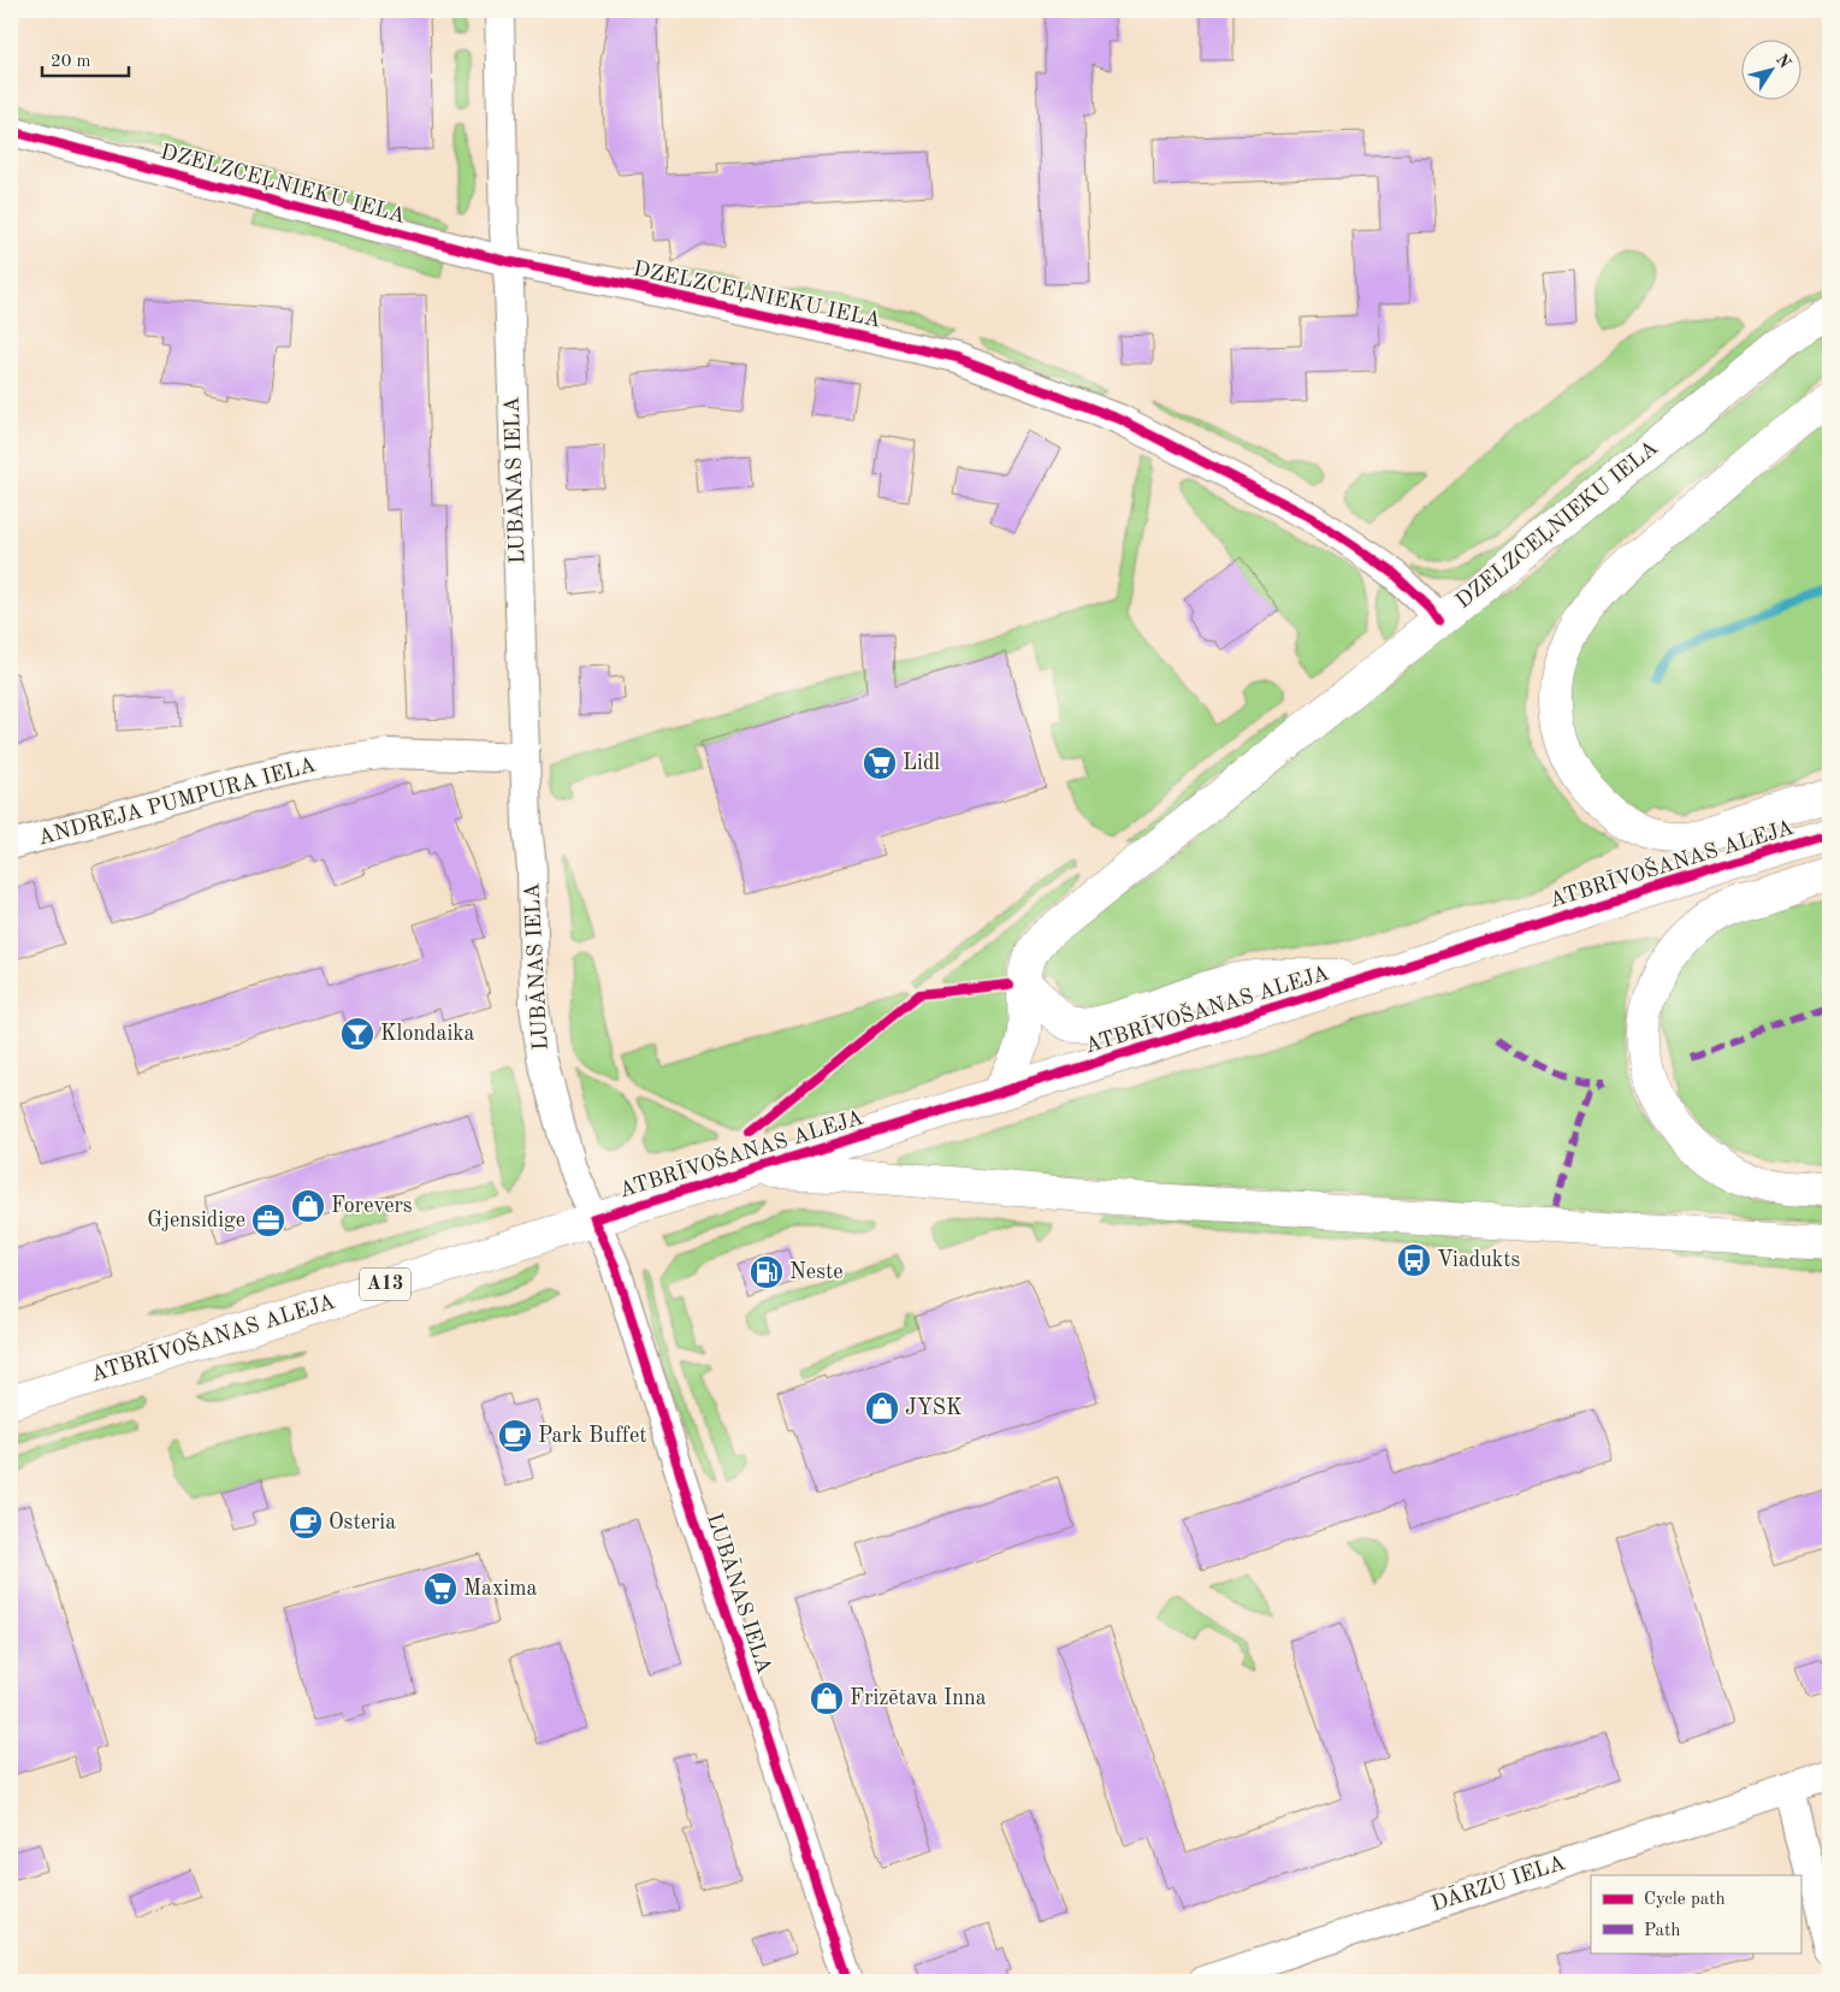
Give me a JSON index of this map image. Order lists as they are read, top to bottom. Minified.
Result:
{"streets":{"main road":["DZELZCEĻNIEKU IELA","ATBRĪVOŠANAS ALEJA","A13"],"street":["LUBĀNAS IELA","ANDREJA PUMPURA IELA","DĀRZU IELA"]},"crossings":[["DZELZCEĻNIEKU IELA","LUBĀNAS IELA"],["LUBĀNAS IELA","ANDREJA PUMPURA IELA"],["LUBĀNAS IELA","ATBRĪVOŠANAS ALEJA"]],"places":{"supermarket":["Lidl","Maxima"],"bar":["Klondaika"],"shop":["Forevers","JYSK","Frizētava Inna"],"office":["Gjensidige"],"bus stop":["Viadukts"],"fuel station":["Neste"],"cafe":["Park Buffet","Osteria"]},"legend":["Cycle path","Path"],"scale_bar":"20 m","north":"top right"}
